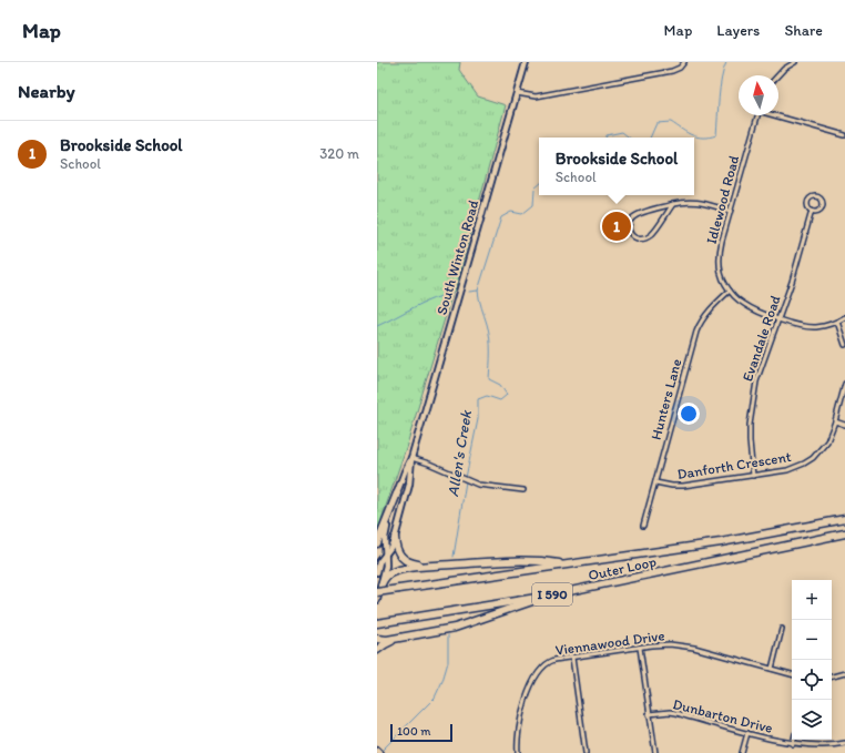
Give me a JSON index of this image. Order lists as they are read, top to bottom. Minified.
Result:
{"streets":{"highway":["Outer Loop","I 590"],"main road":["South Winton Road"],"street":["Idlewood Road","Evandale Road","Hunters Lane","Danforth Crescent","Viennawood Drive","Dunbarton Drive"]},"crossings":[["Idlewood Road","Evandale Road"],["Idlewood Road","Hunters Lane"],["Evandale Road","Danforth Crescent"],["Hunters Lane","Danforth Crescent"]],"water":["Allen's Creek"],"scale_bar":"100 m","north":"top","page":{"header":"Map","nav":["Map","Layers","Share"],"heading":"Nearby","list":[{"mark":"1","name":"Brookside School","note":"School","value":"320 m"}],"popup":["Brookside School","School"],"pins":"1","map_buttons":["+","−"],"scale":"100 m"}}
